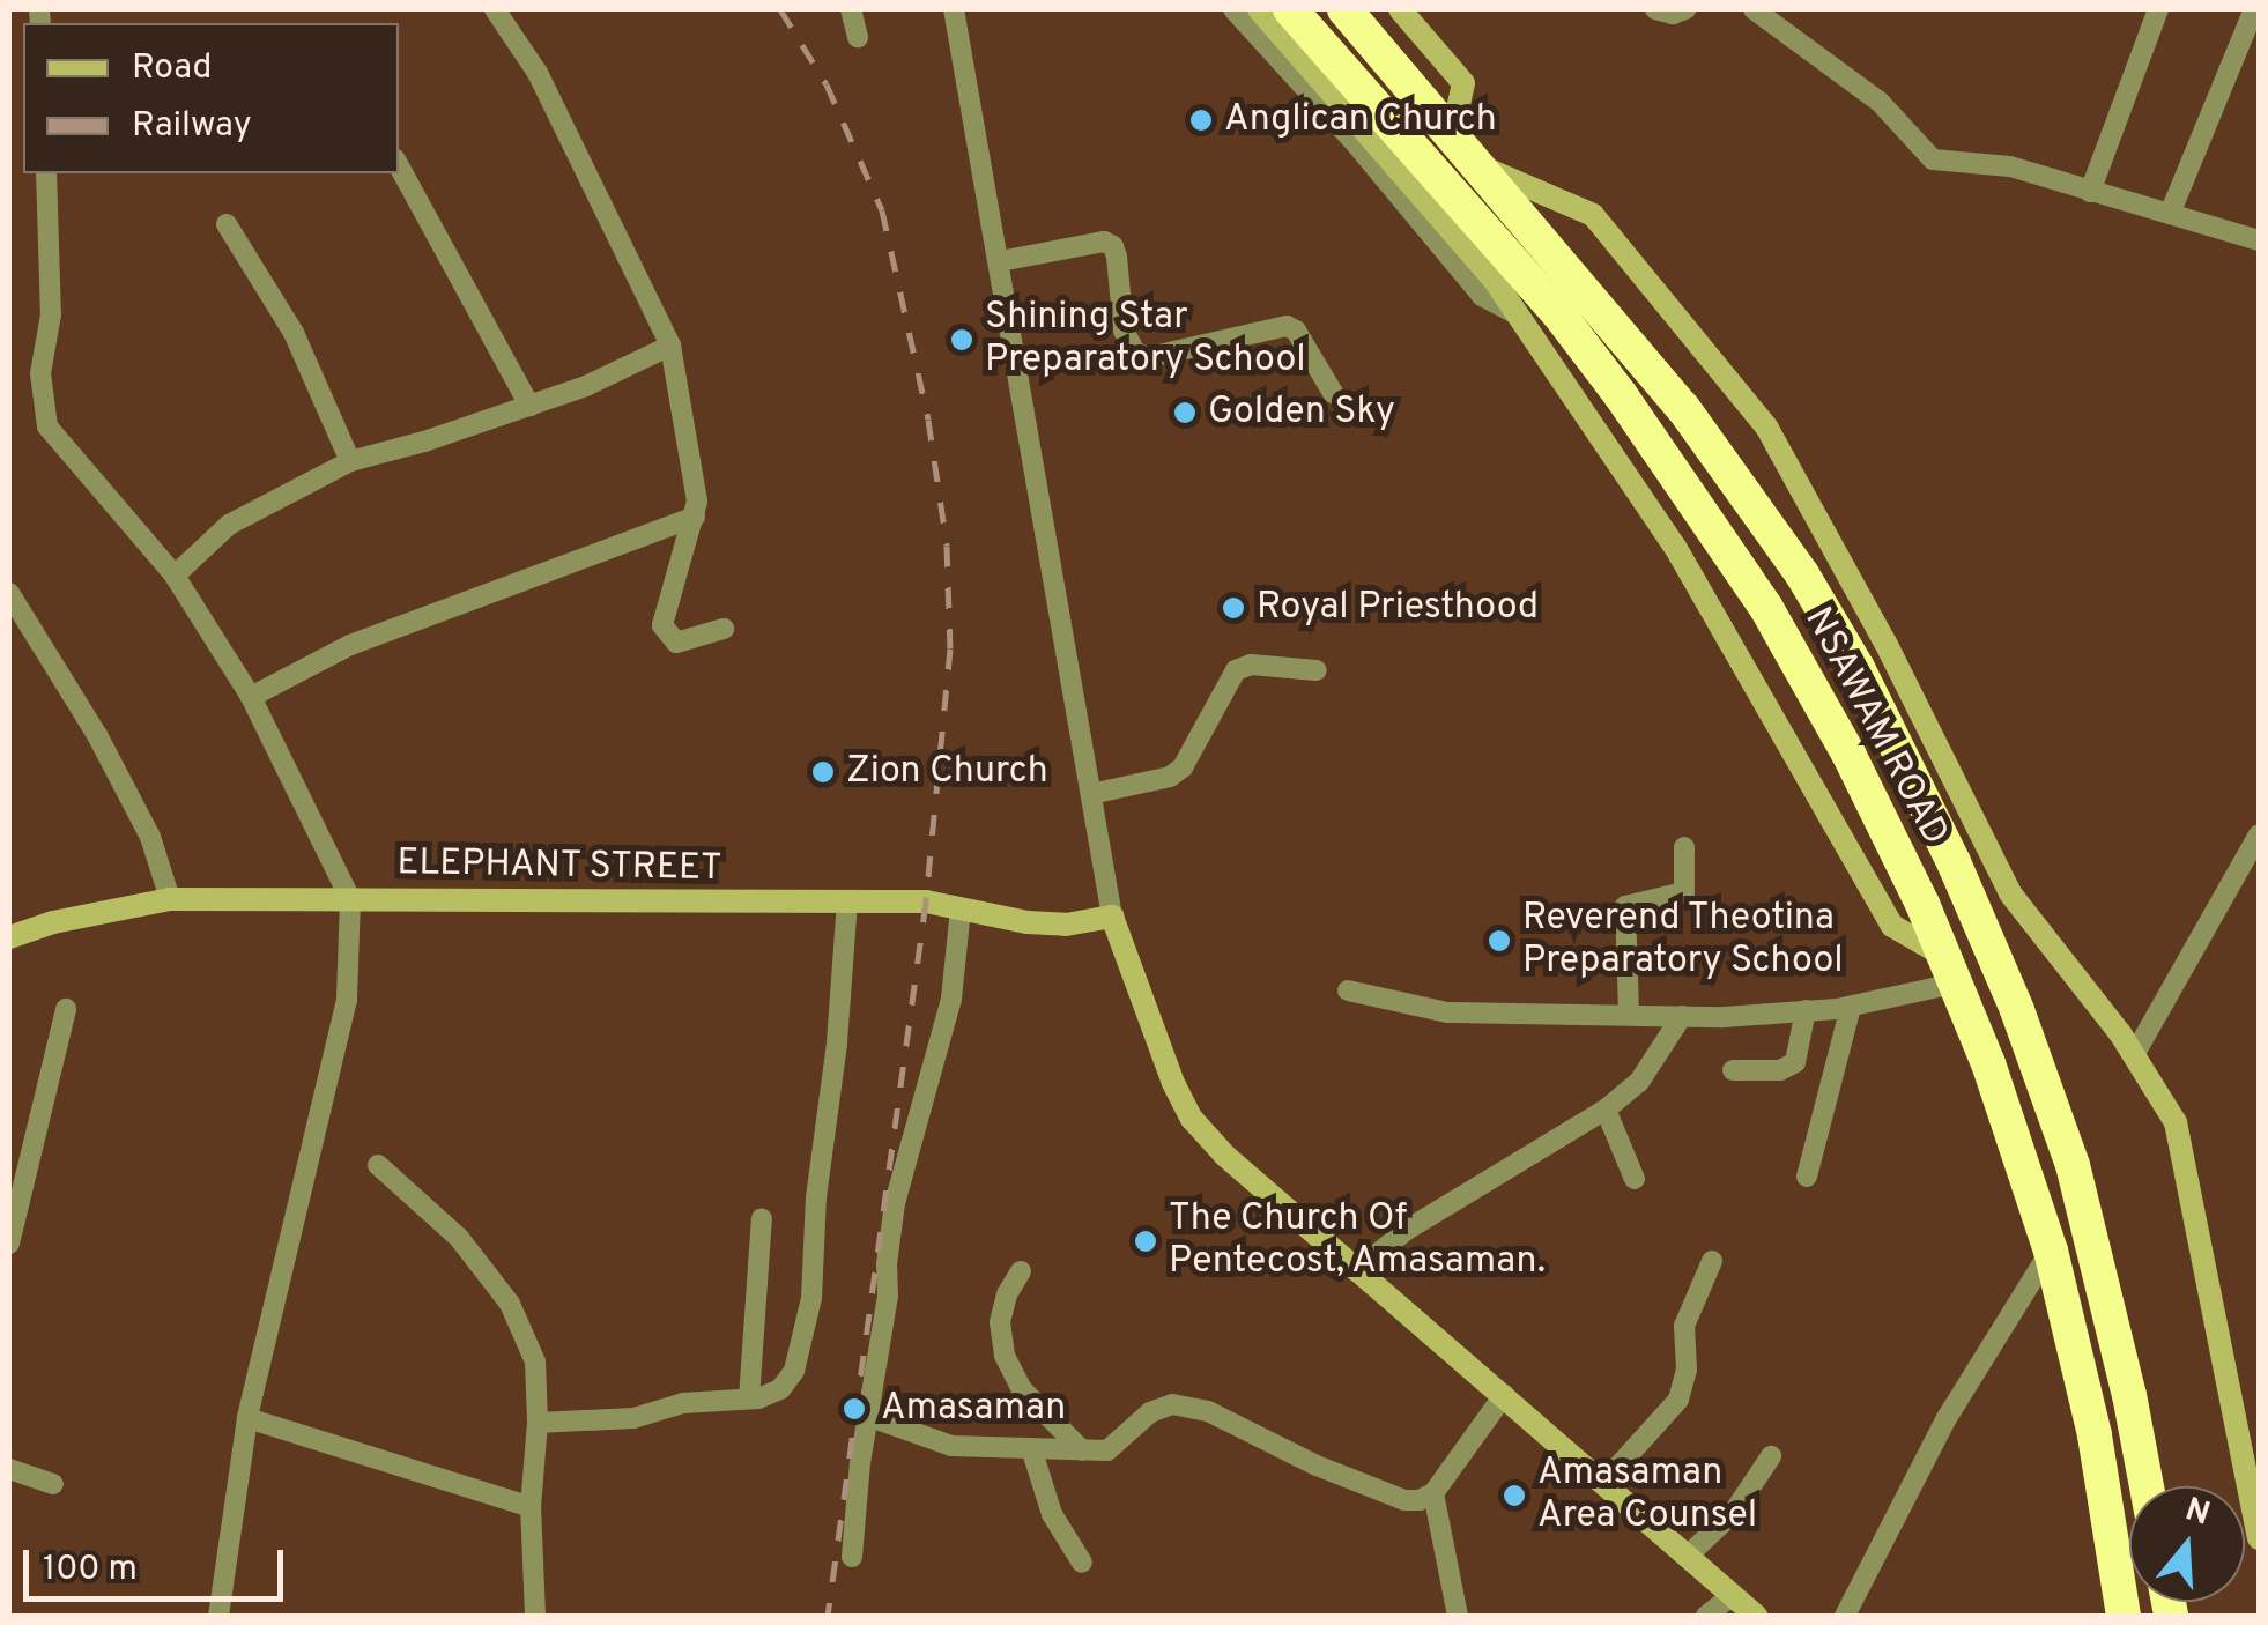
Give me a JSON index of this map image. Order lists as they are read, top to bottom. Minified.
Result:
{"streets":{"highway":["NSAWAM ROAD"],"main road":["ELEPHANT STREET"]},"places":["Anglican Church","Shining Star Preparatory School","Golden Sky","Royal Priesthood","Zion Church","Reverend Theotina Preparatory School","The Church Of Pentecost, Amasaman.","Amasaman","Amasaman Area Counsel"],"legend":["Road","Railway"],"scale_bar":"100 m","north":"top"}
